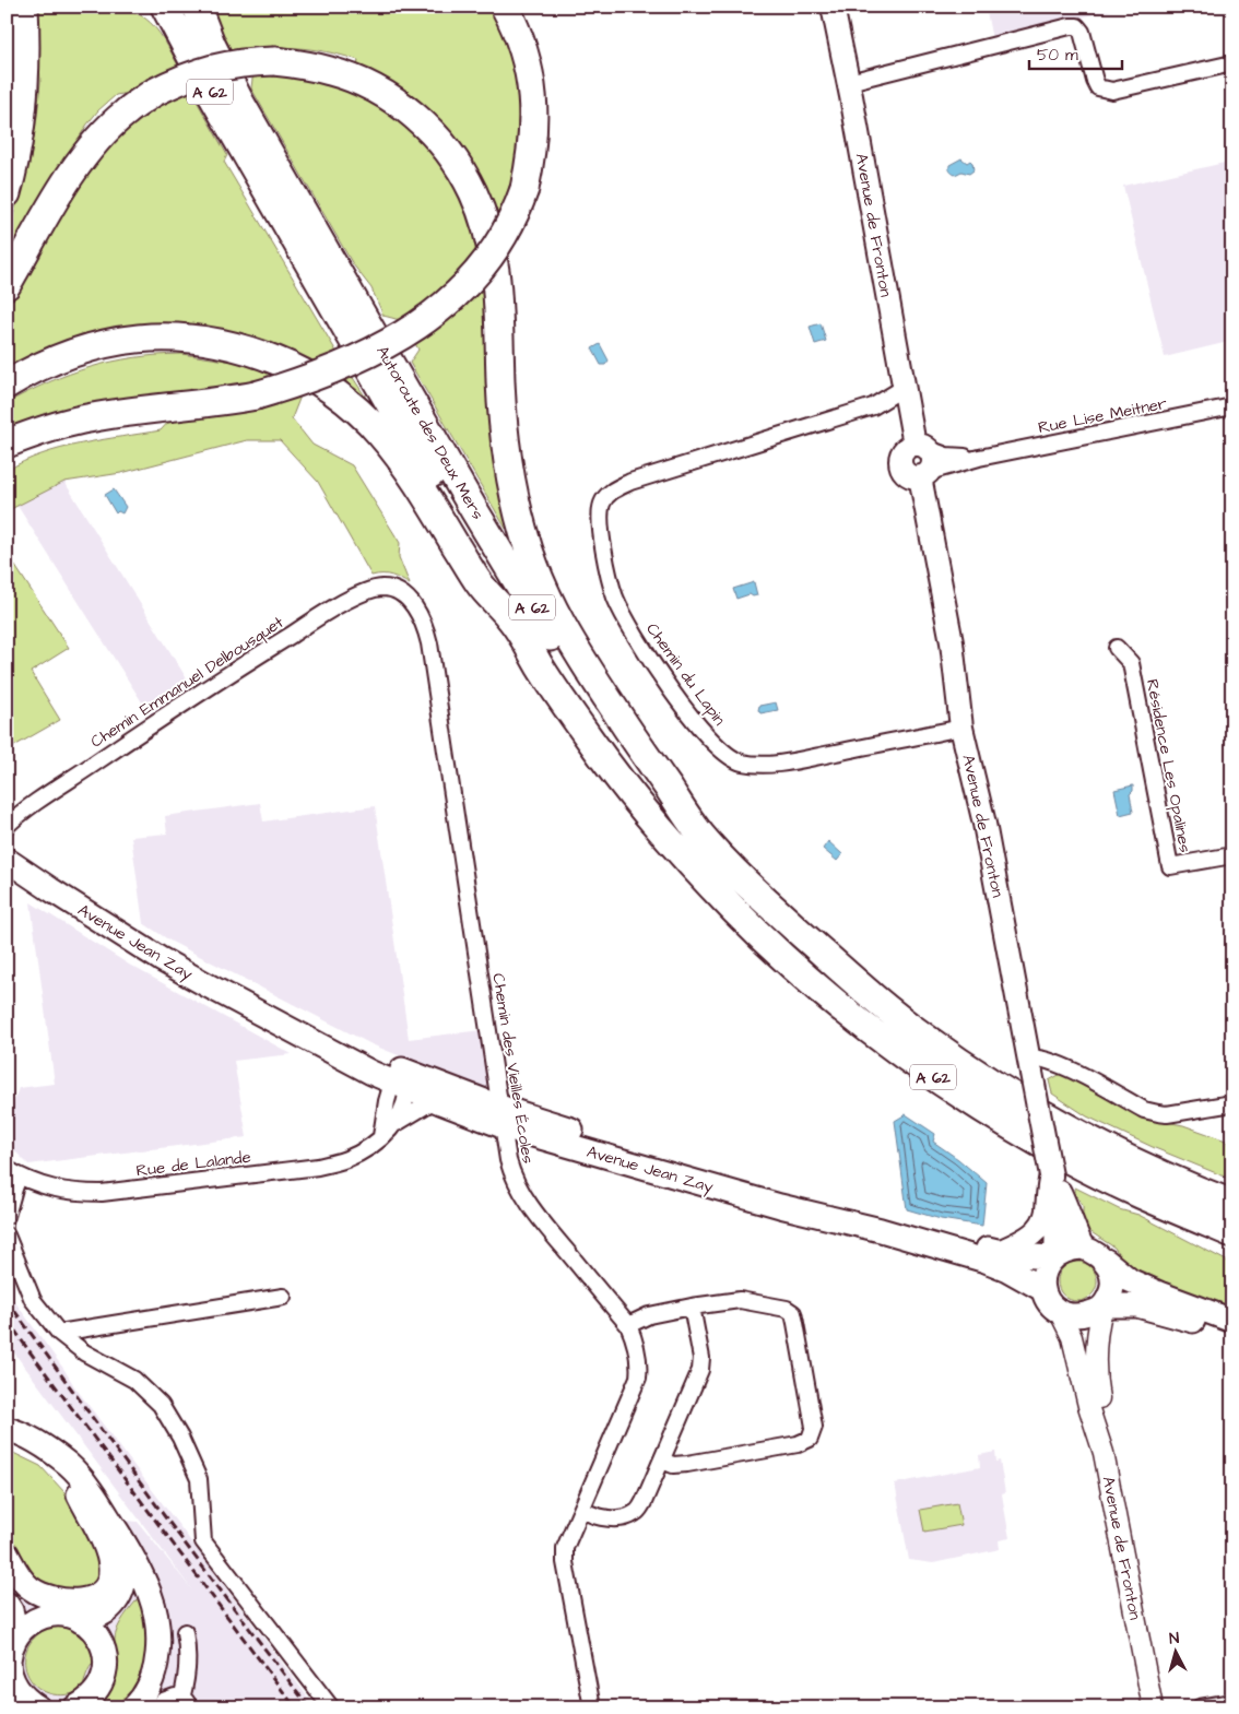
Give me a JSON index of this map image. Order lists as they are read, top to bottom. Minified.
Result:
{"streets":{"highway":["A 62","Autoroute des Deux Mers"],"main road":["Avenue de Fronton","Avenue Jean Zay"],"street":["Rue Lise Meitner","Chemin du Lapin","Chemin Emmanuel Delbousquet","Résidence Les Opalines","Chemin des Vieilles Écoles","Rue de Lalande"]},"crossings":[["A 62","Autoroute des Deux Mers"],["Avenue de Fronton","Rue Lise Meitner"],["Avenue de Fronton","Chemin du Lapin"],["Avenue de Fronton","Avenue Jean Zay"],["Chemin Emmanuel Delbousquet","Chemin des Vieilles Écoles"],["Avenue Jean Zay","Chemin des Vieilles Écoles"],["Avenue Jean Zay","Rue de Lalande"]],"scale_bar":"50 m","north":"top"}
